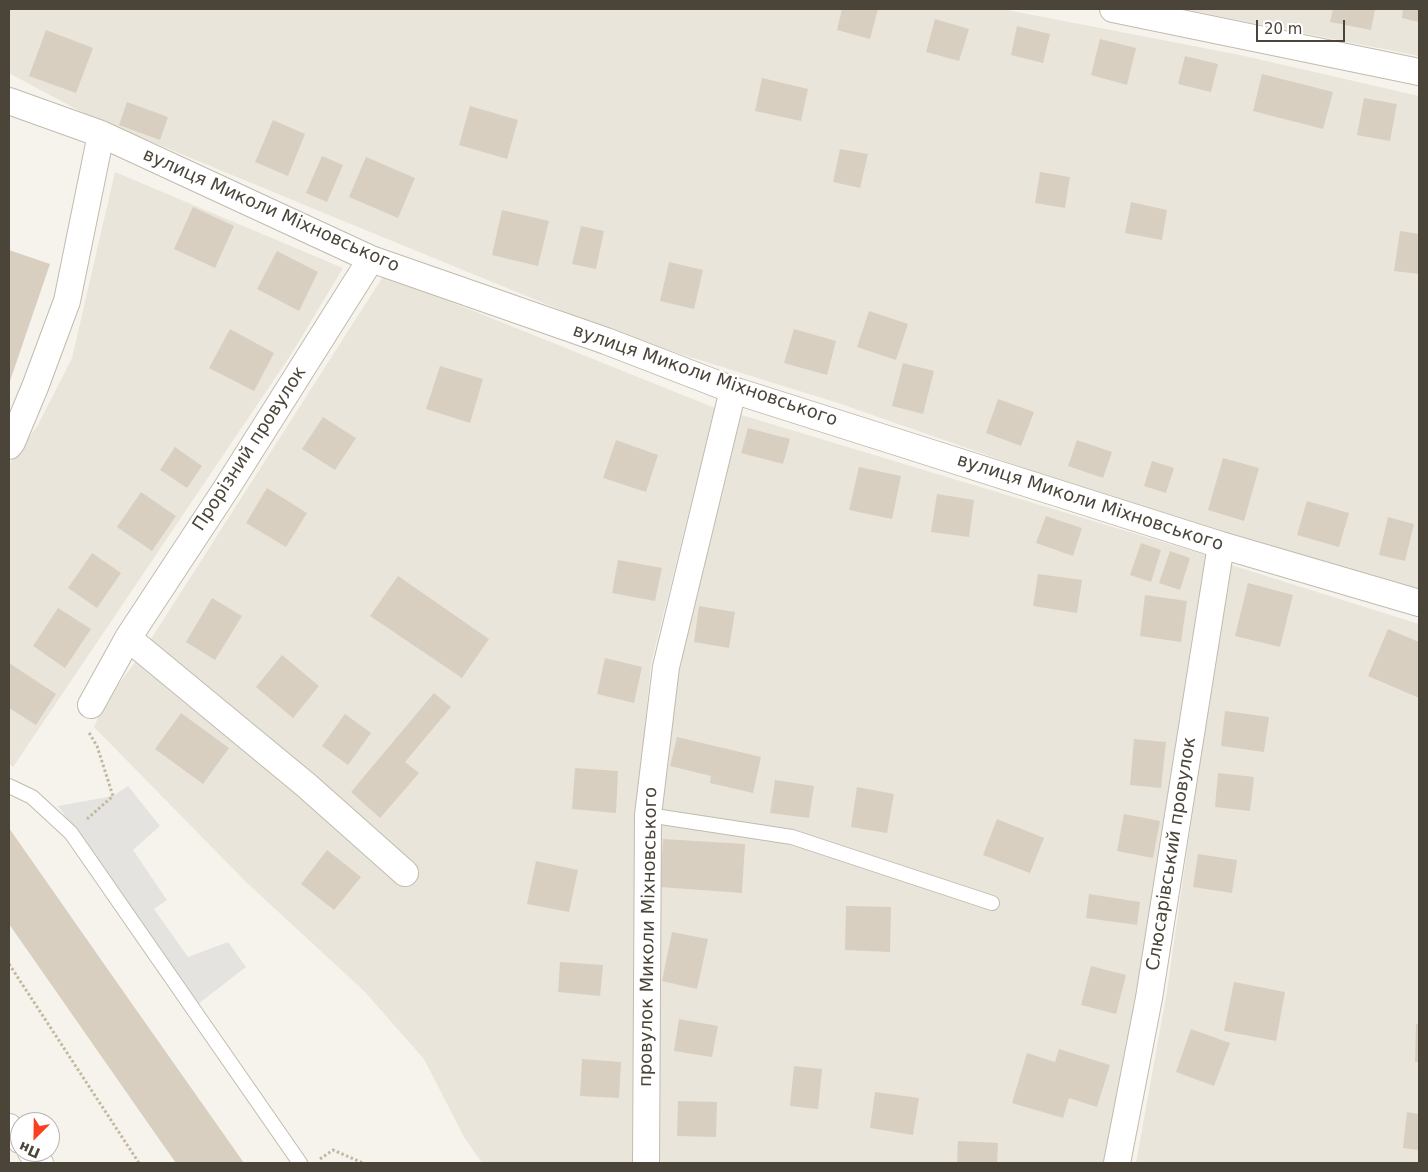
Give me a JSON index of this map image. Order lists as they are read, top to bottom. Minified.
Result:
{"streets":{"street":["вулиця Миколи Міхновського","Прорізний провулок","Слюсарівський провулок","провулок Миколи Міхновського"]},"crossings":[["вулиця Миколи Міхновського","Прорізний провулок"],["вулиця Миколи Міхновського","Слюсарівський провулок"],["вулиця Миколи Міхновського","провулок Миколи Міхновського"]],"scale_bar":"20 m","north":"bottom left"}
